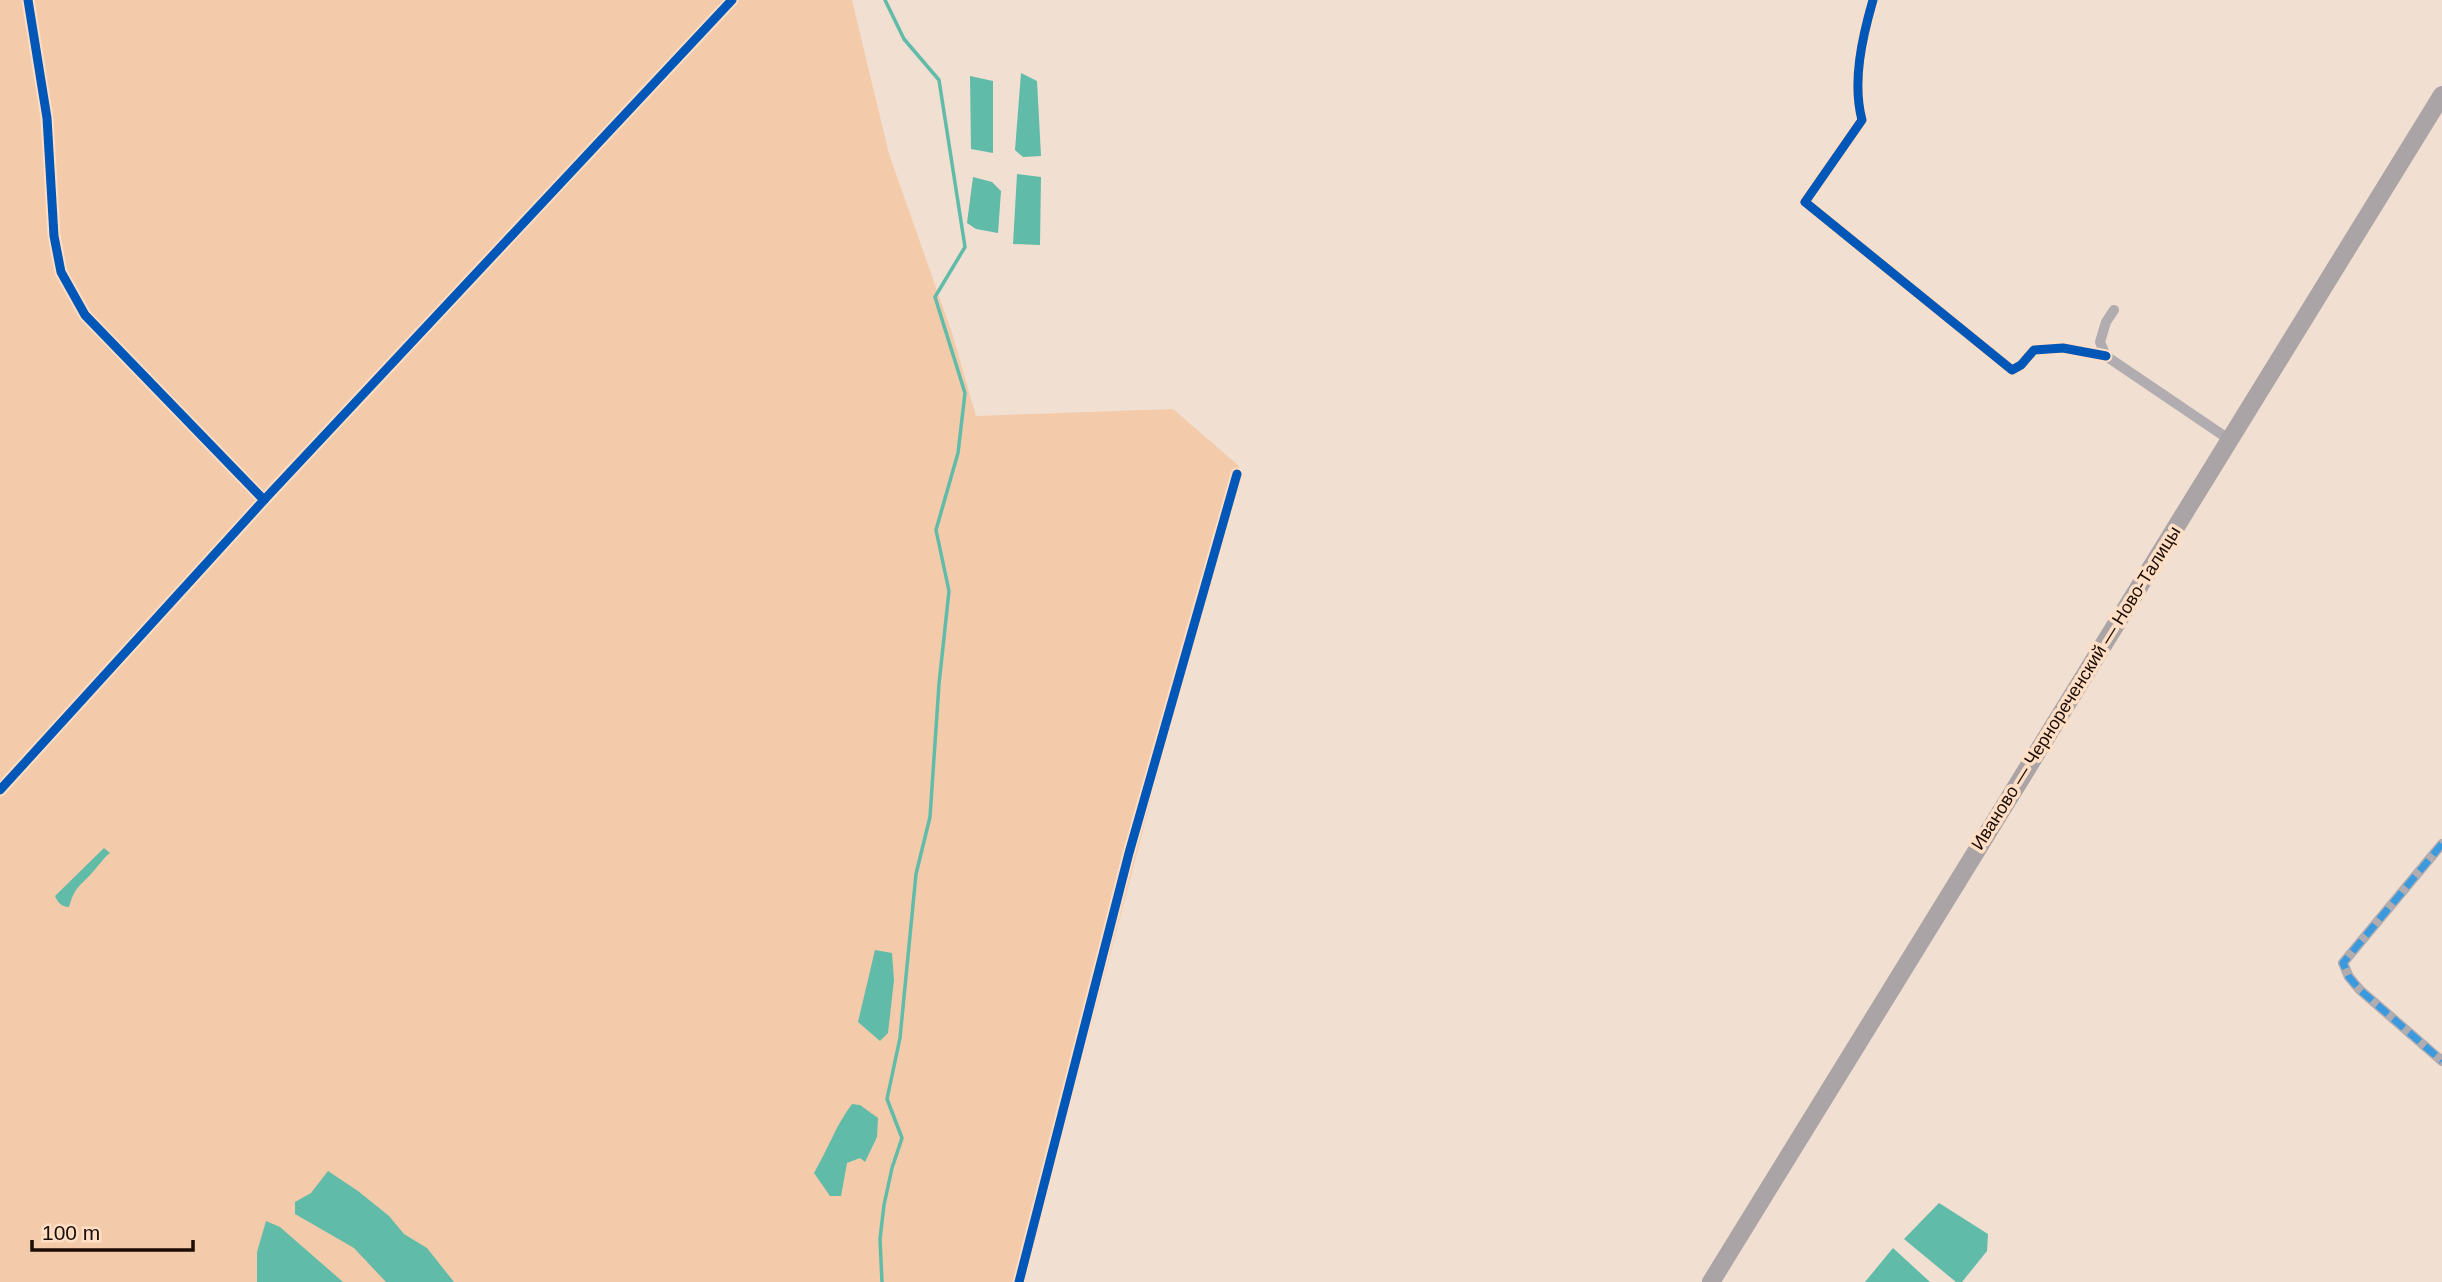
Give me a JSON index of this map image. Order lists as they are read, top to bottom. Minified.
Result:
{"streets":{"main road":["Иваново — Чернореченский — Ново-Талицы"]},"scale_bar":"100 m"}
